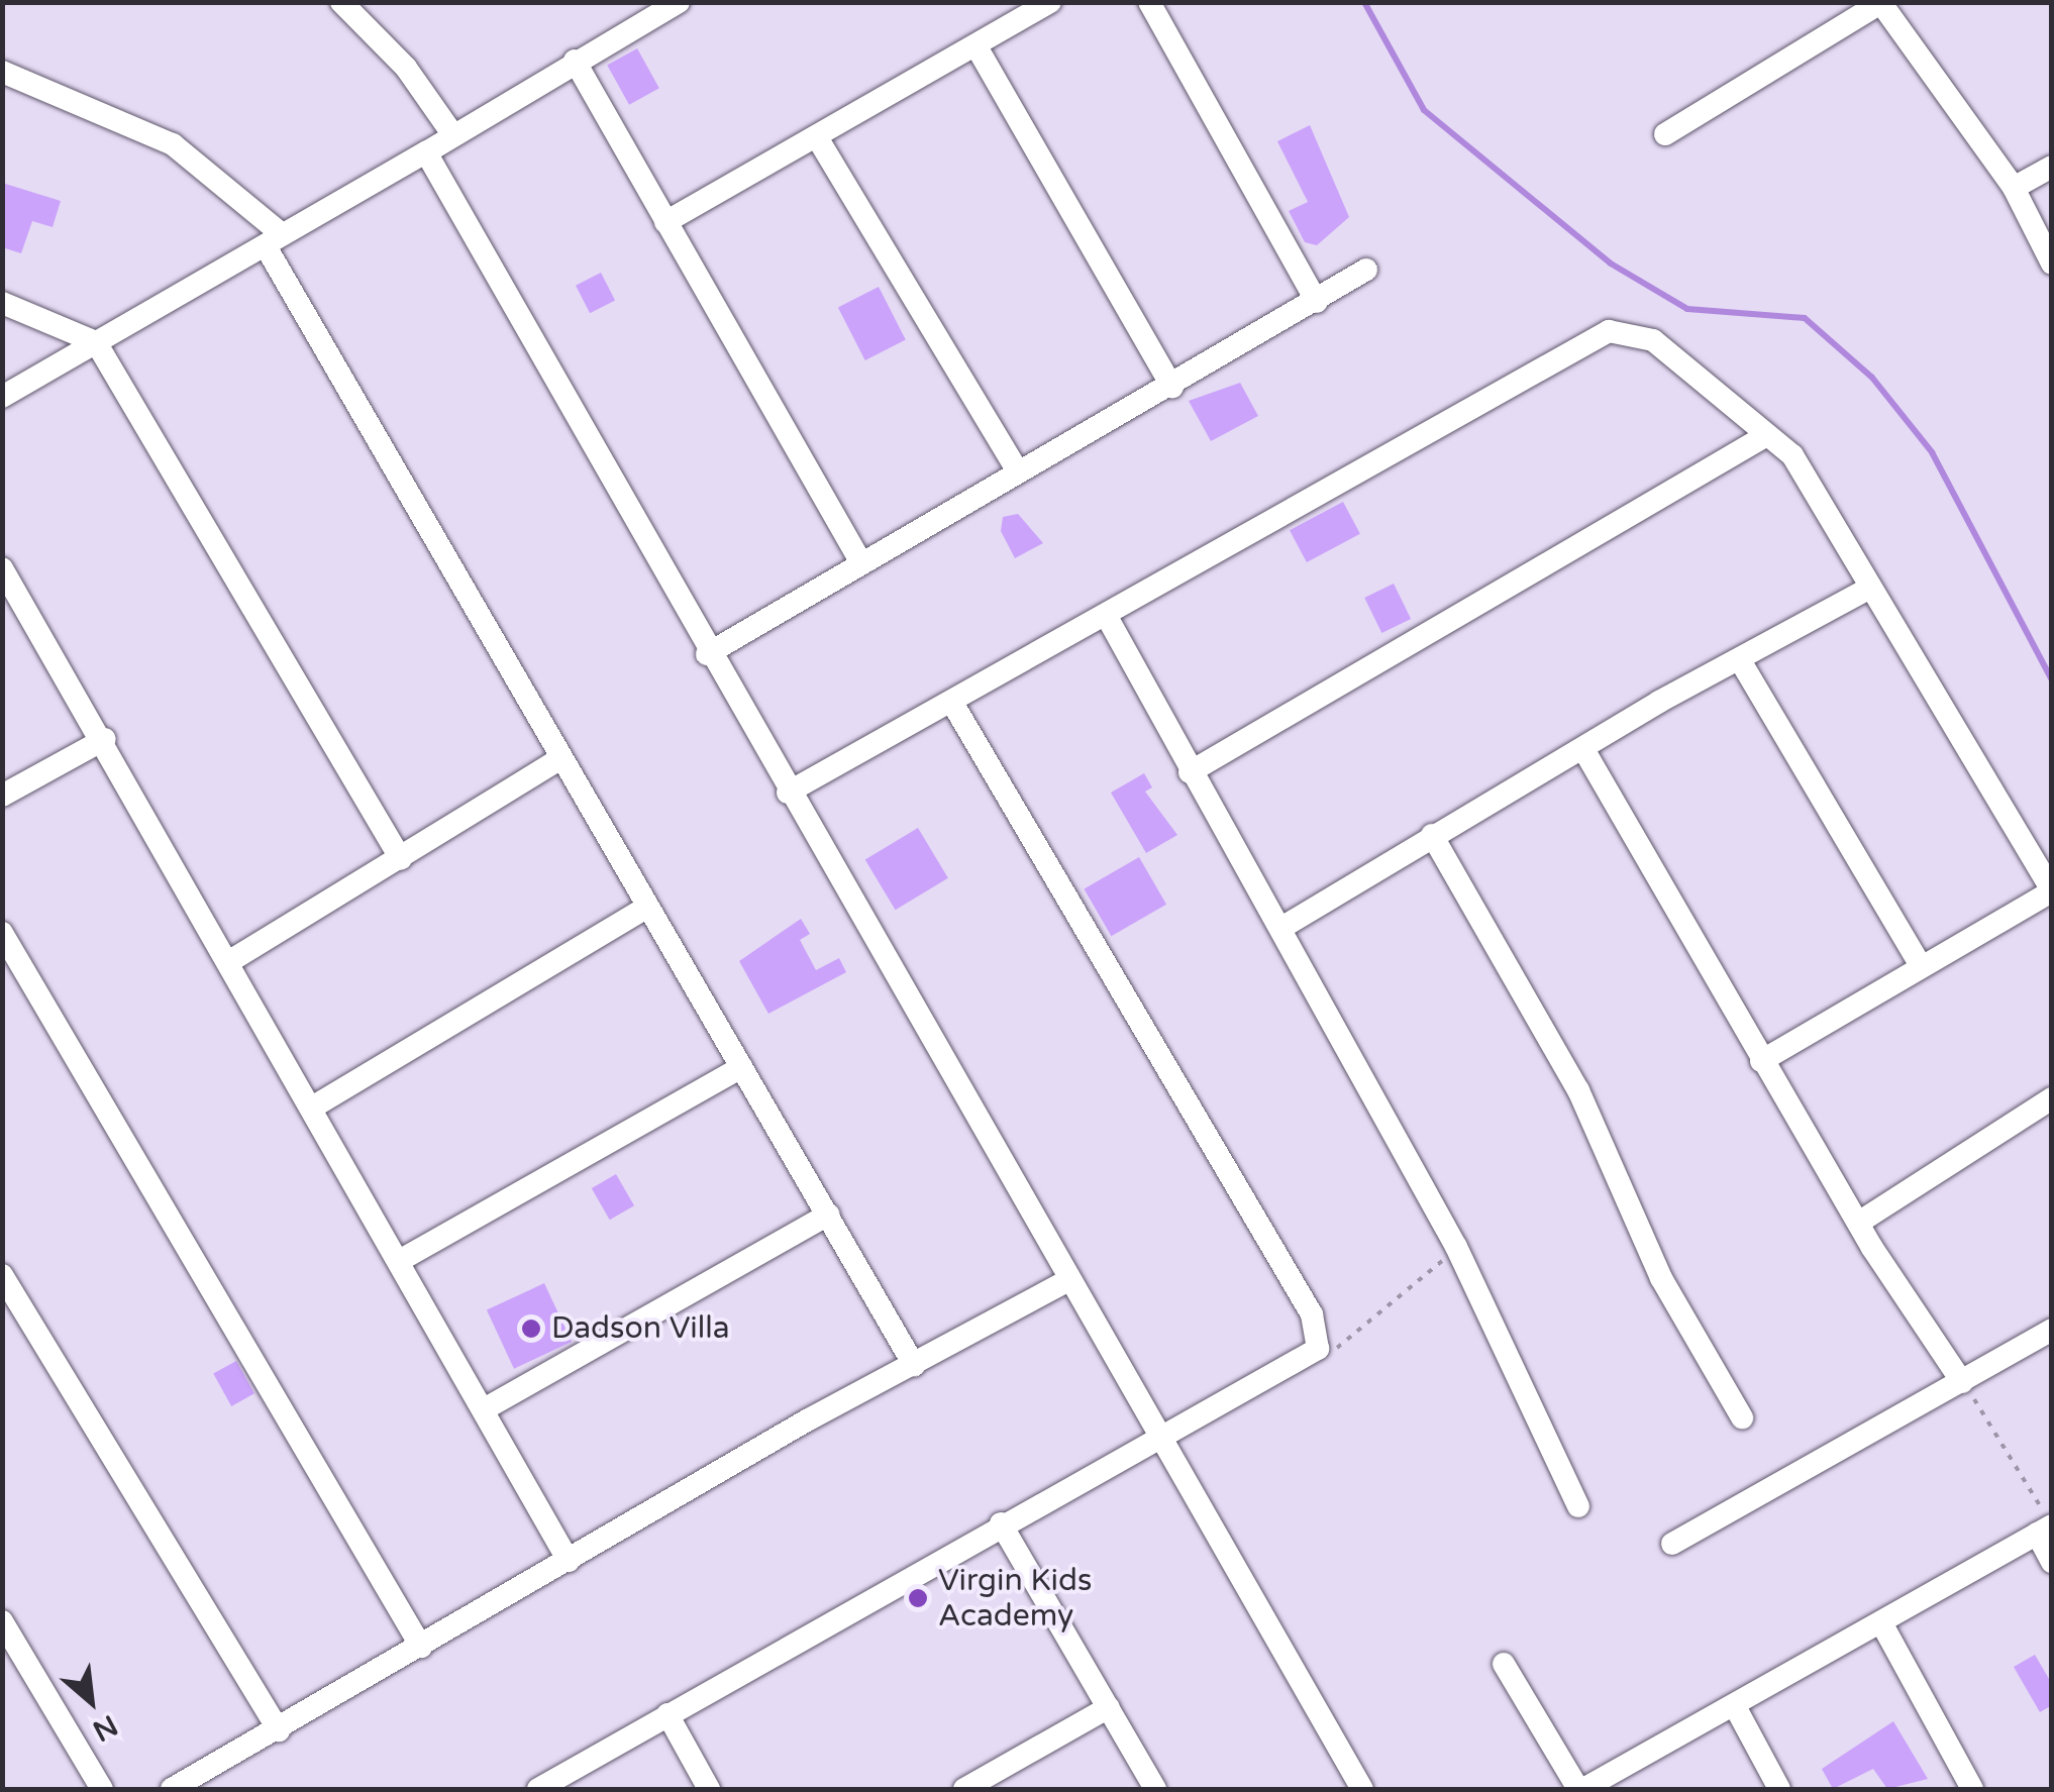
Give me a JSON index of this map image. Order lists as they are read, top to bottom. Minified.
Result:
{"places":["Dadson Villa","Virgin Kids Academy"],"north":"bottom right"}
